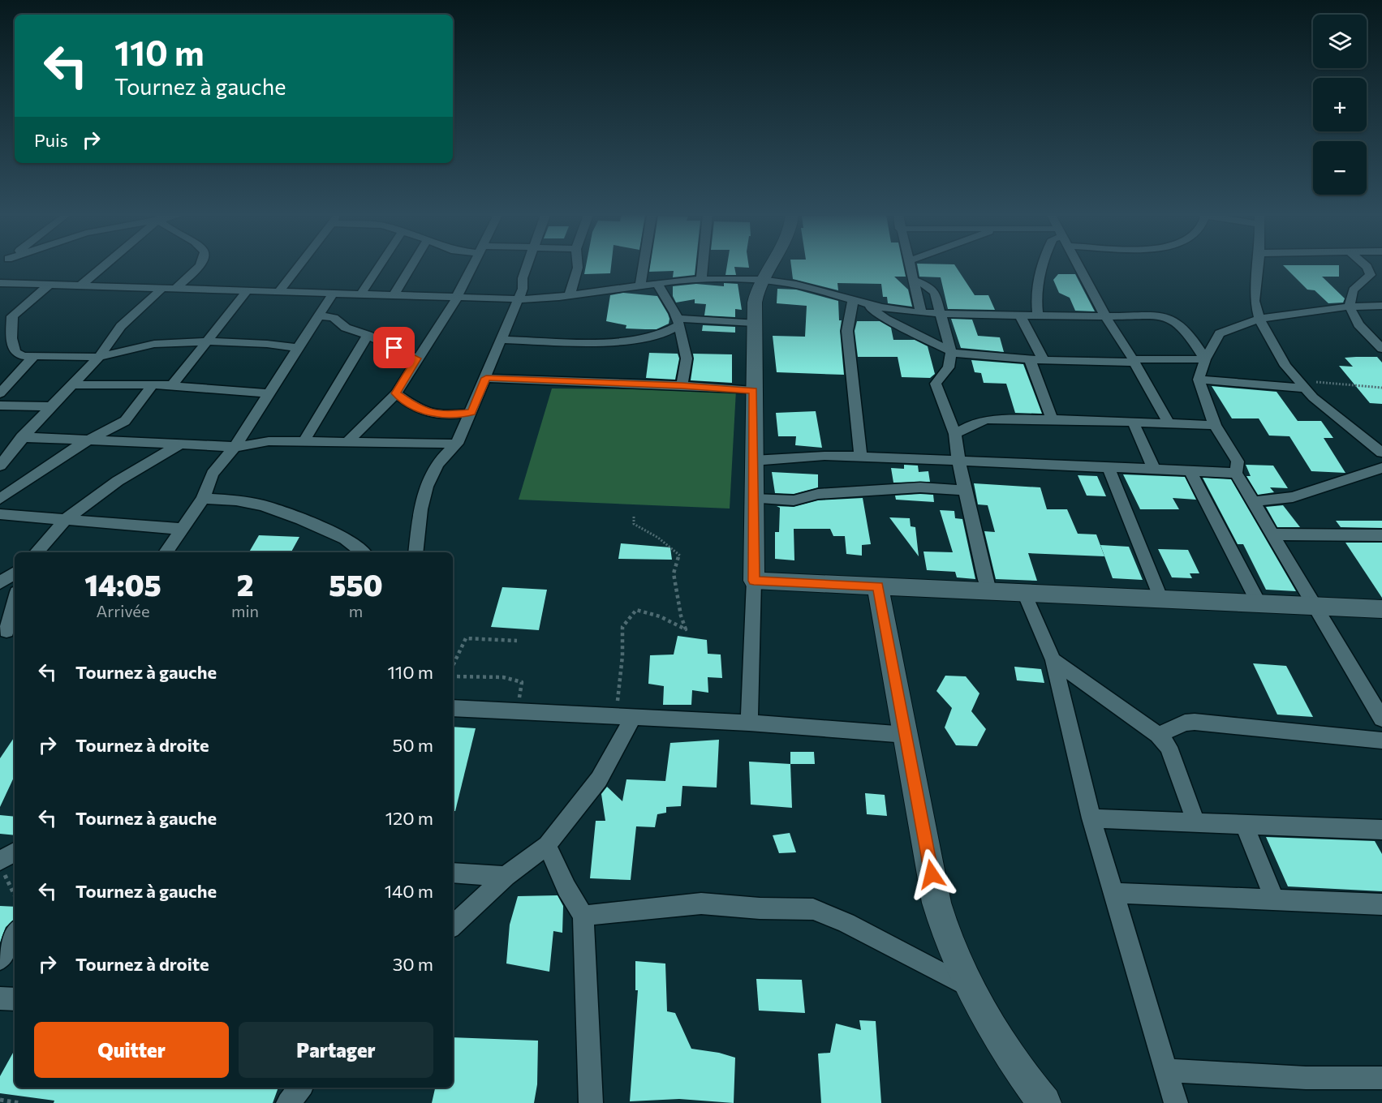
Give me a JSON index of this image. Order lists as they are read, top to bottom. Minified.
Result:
{"page":{"map_buttons":["+","−"],"turn":["110 m","Tournez à gauche"],"then":"Puis","eta":["14:05","Arrivée","2","min","550","m"],"list":[{"name":"Tournez à gauche","value":"110 m"},{"name":"Tournez à droite","value":"50 m"},{"name":"Tournez à gauche","value":"120 m"},{"name":"Tournez à gauche","value":"140 m"},{"name":"Tournez à droite","value":"30 m"}],"buttons":["Quitter","Partager"]}}
